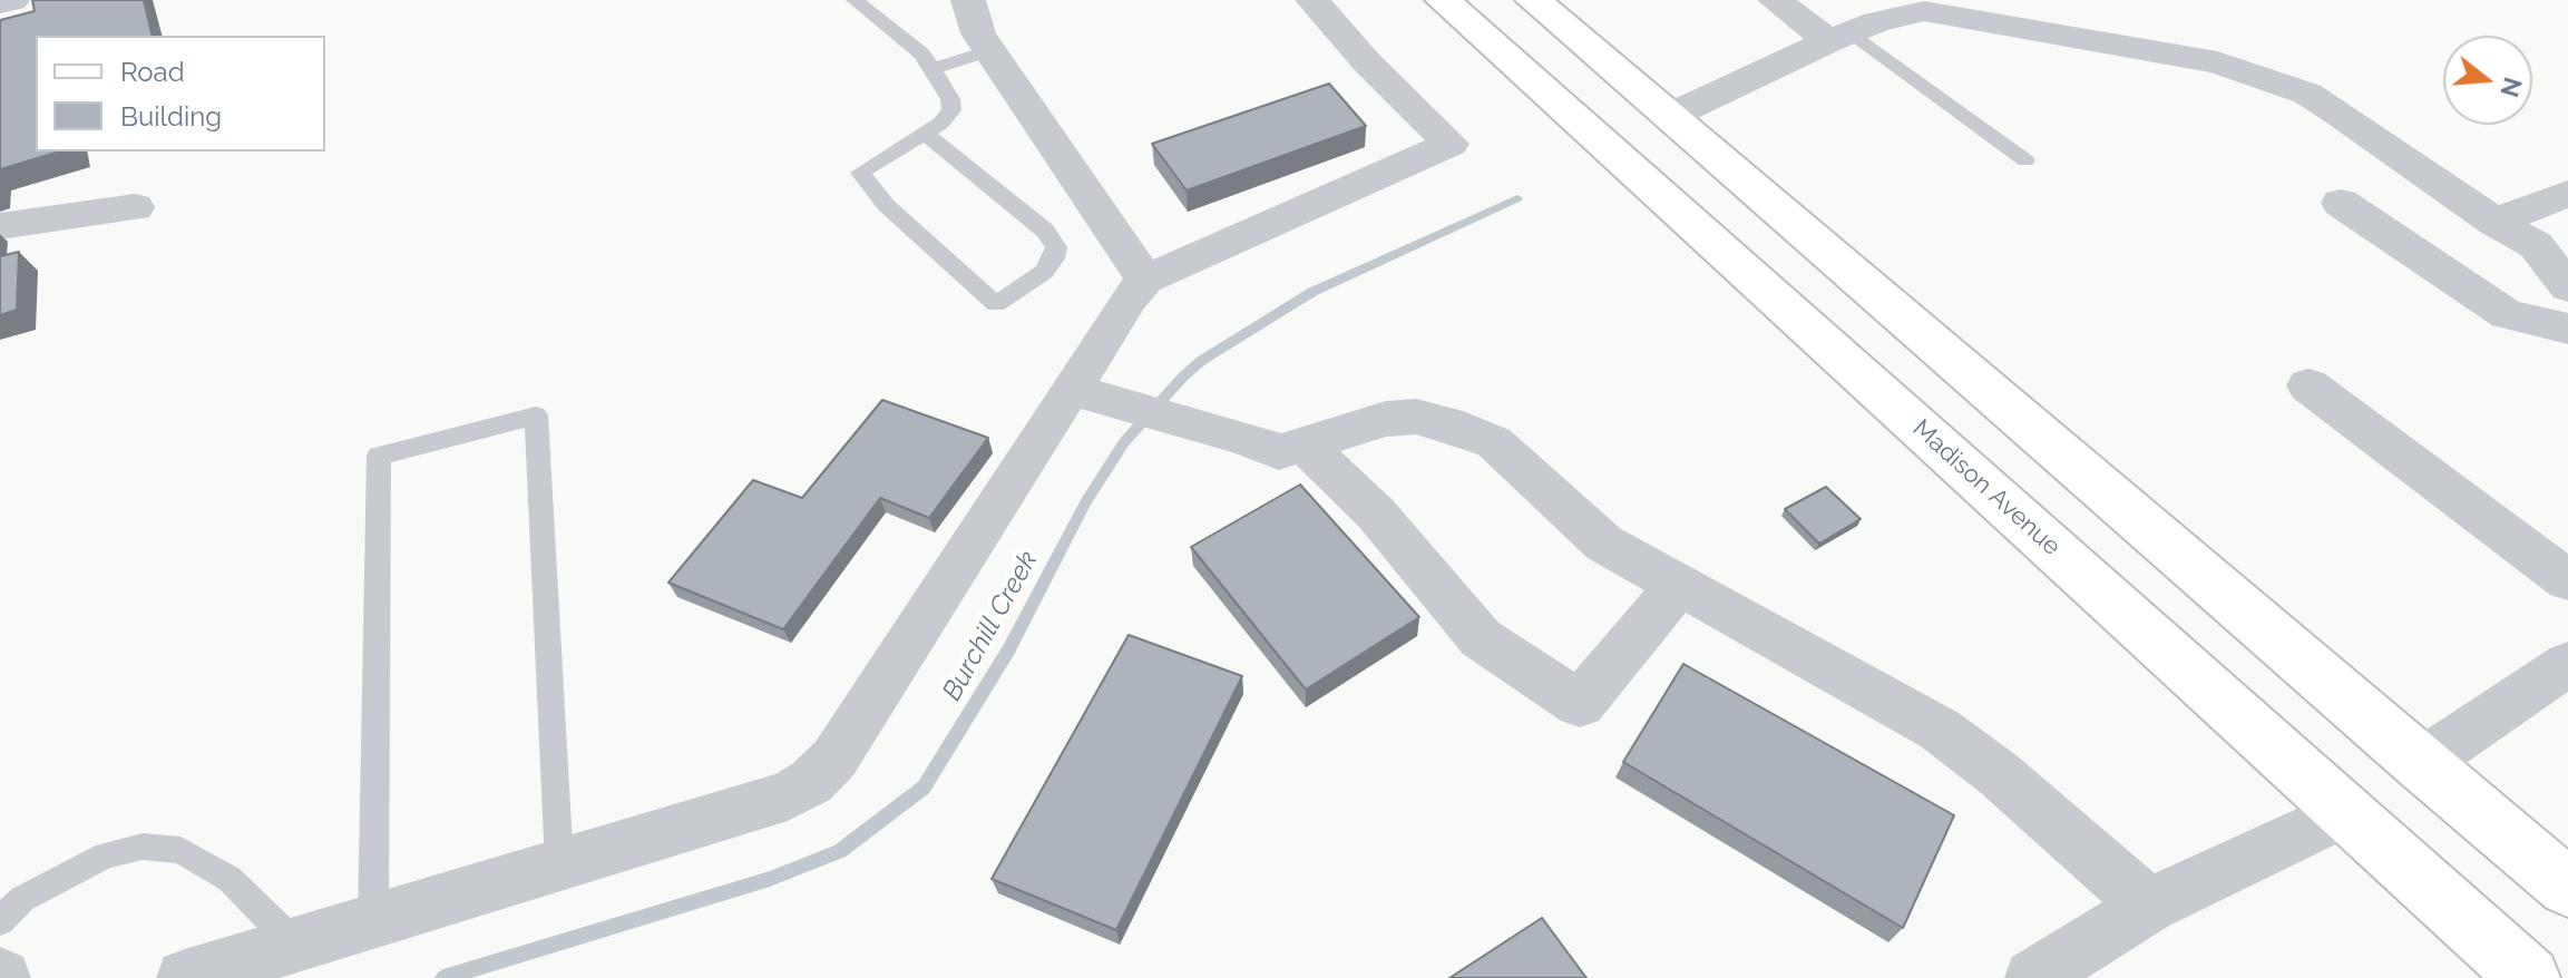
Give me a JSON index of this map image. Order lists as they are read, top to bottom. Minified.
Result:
{"streets":{"main road":["Madison Avenue"]},"water":["Burchill Creek"],"legend":["Road","Building"],"north":"right"}
